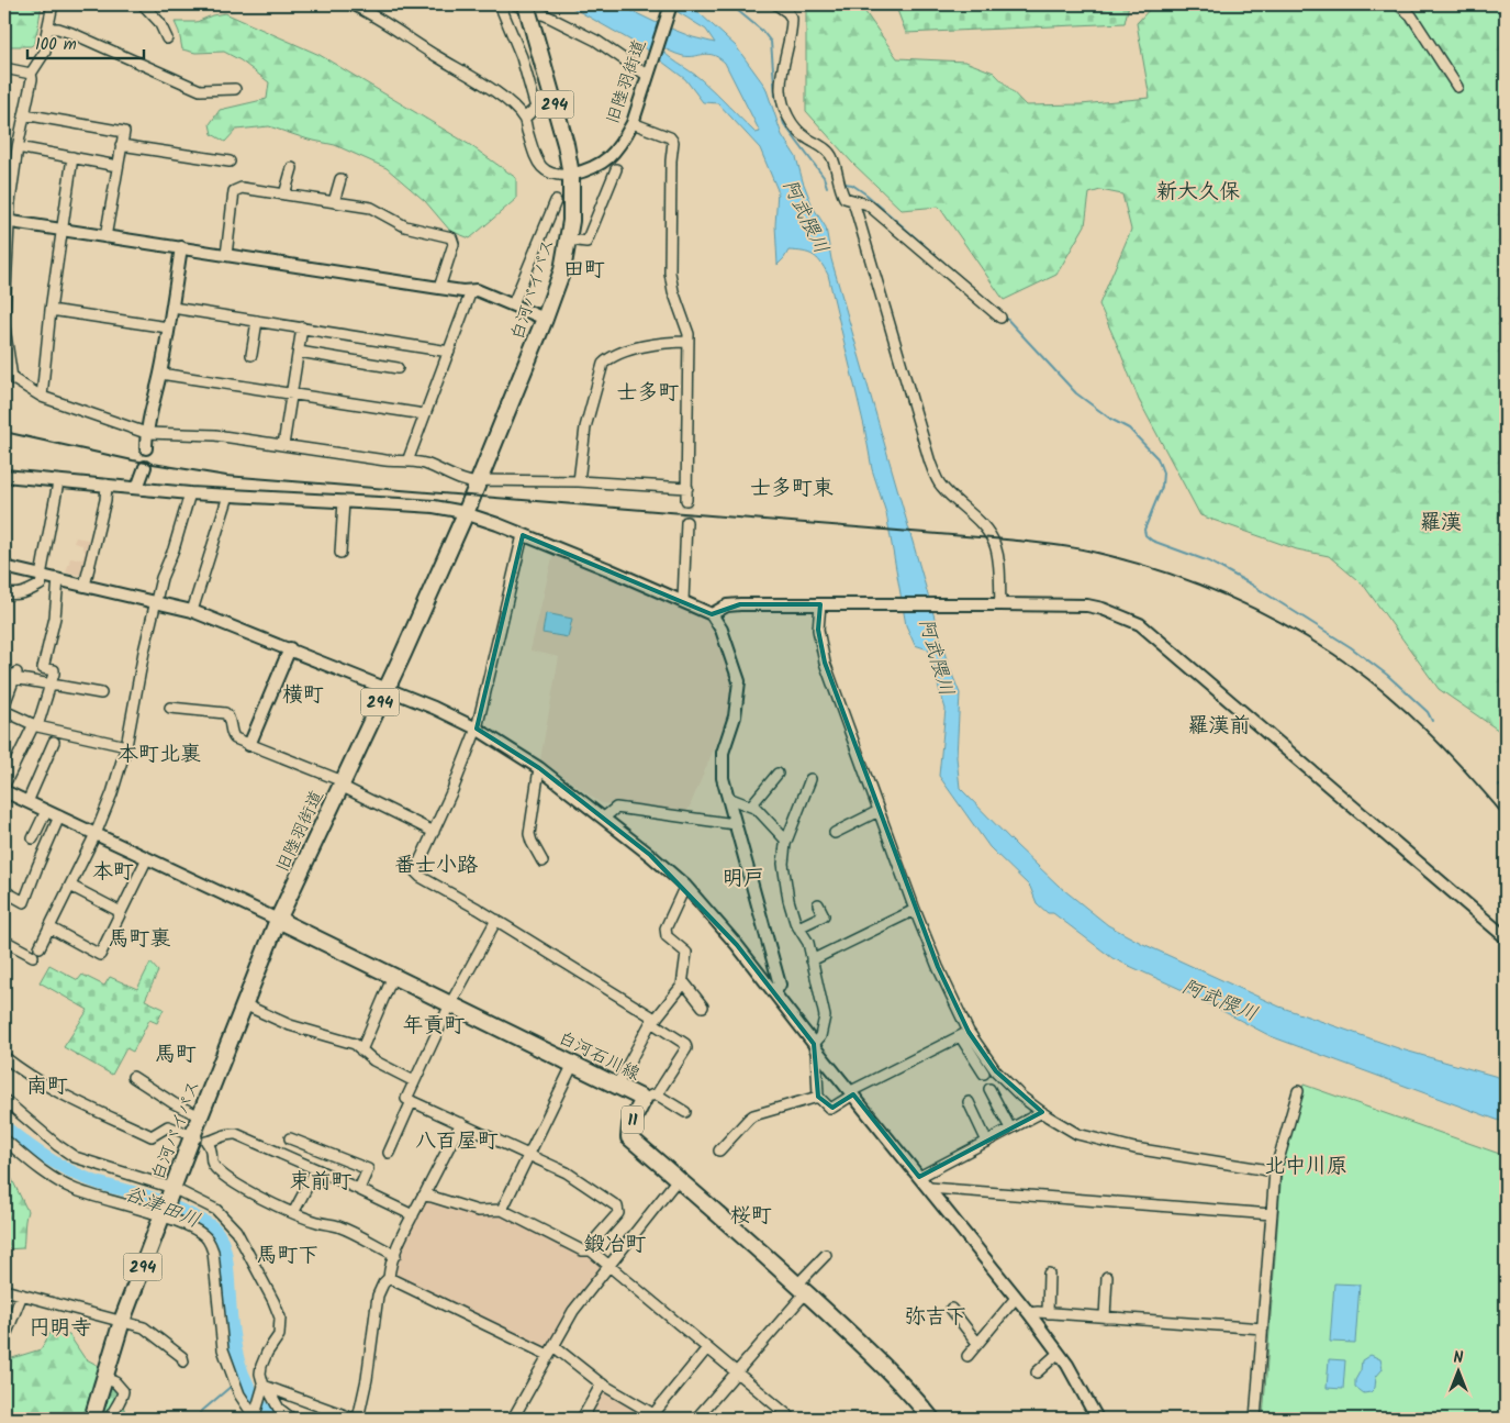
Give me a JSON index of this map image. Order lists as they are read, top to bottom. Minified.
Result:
{"streets":{"main road":["旧陸羽街道","294","白河バイパス","白河石川線","11"]},"crossings":[["旧陸羽街道","白河バイパス"],["旧陸羽街道","白河石川線"],["白河バイパス","白河石川線"]],"districts":["新大久保","田町","士多町","士多町東","羅漢","横町","羅漢前","本町北裏","番士小路","本町","明戸","馬町裏","年貢町","馬町","南町","八百屋町","北中川原","束前町","桜町","鍛冶町","馬町下","弥吉下","円明寺"],"water":["阿武隈川","谷津田川"],"scale_bar":"100 m","north":"top"}
